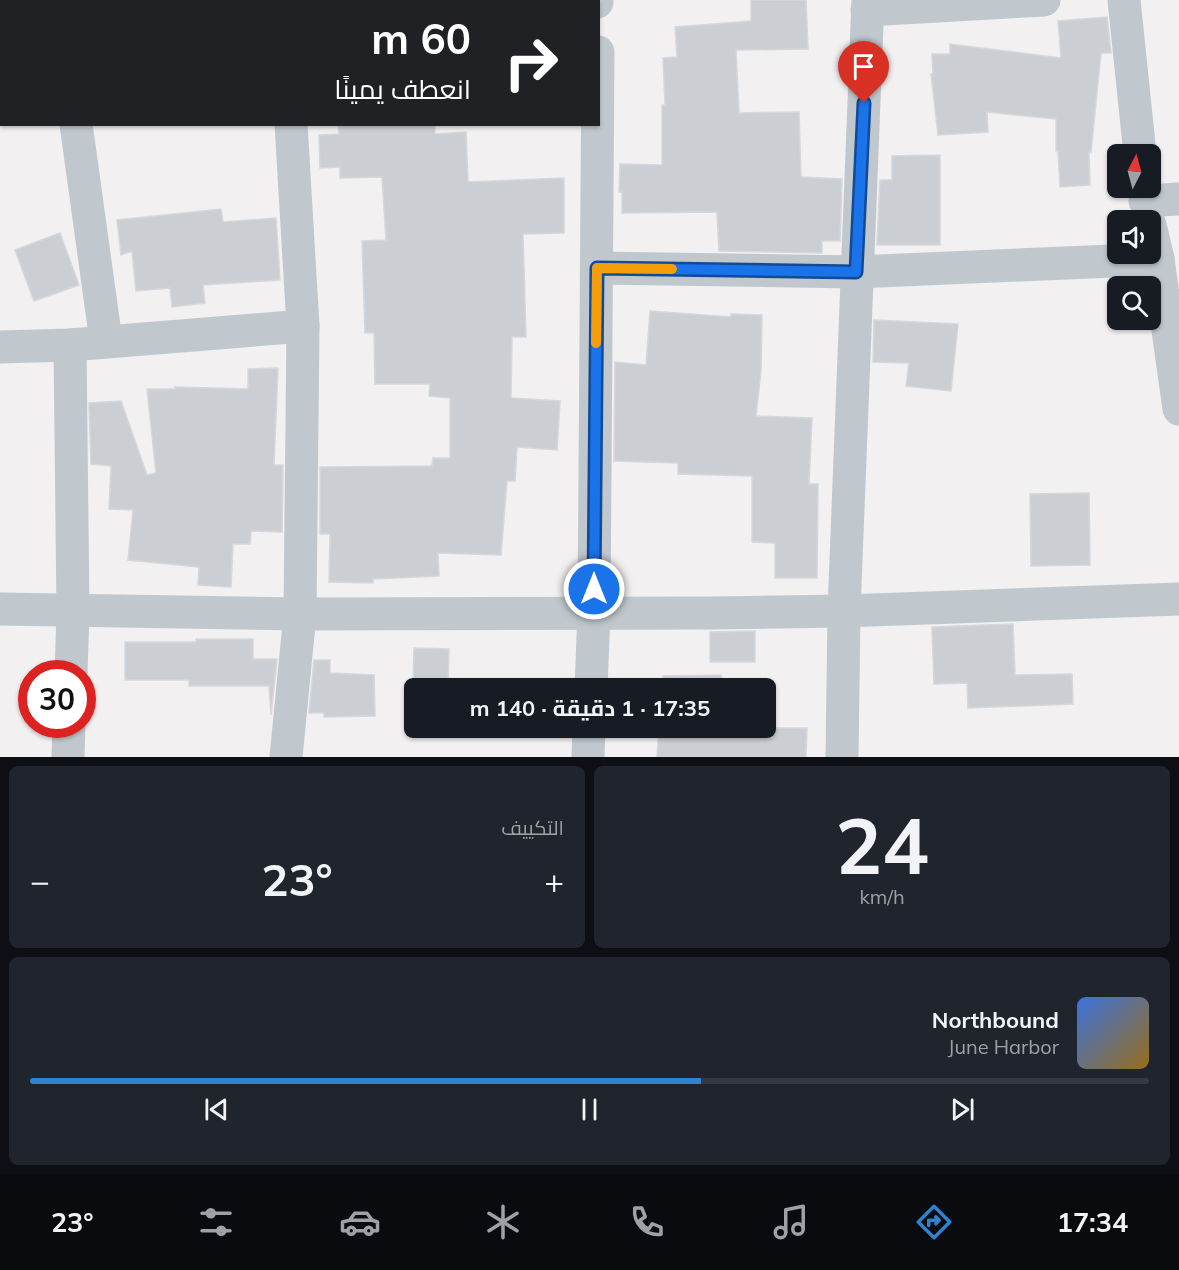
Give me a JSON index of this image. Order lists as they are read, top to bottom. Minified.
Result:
{"north":"top","page":{"turn":["60 m","انعطف يمينًا"],"limit":"30","trip":"17:35 · 1 دقيقة · 140 m","tile":[["24","km/h"],"التكييف"],"heat":["−","23°","+"],"song":["Northbound","June Harbor"],"tabs":["17:34","23°"]}}
